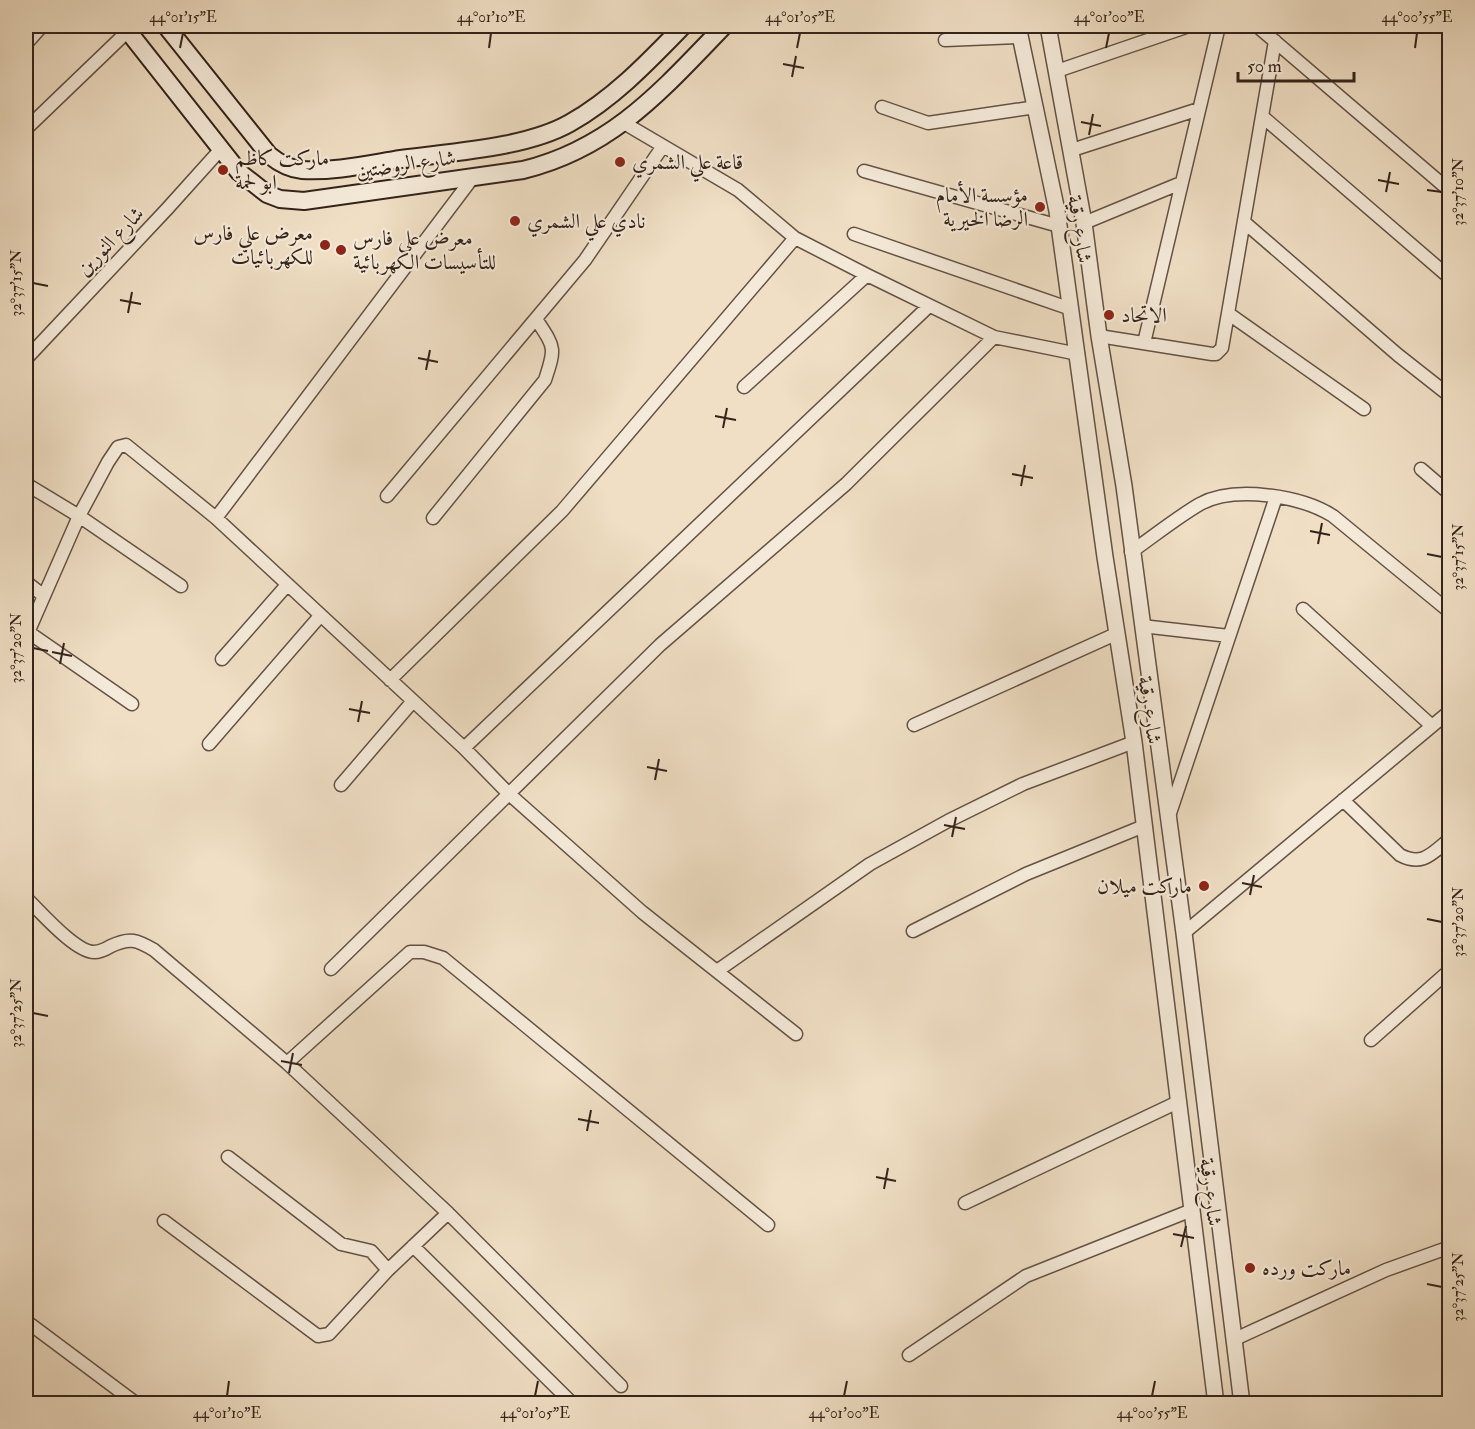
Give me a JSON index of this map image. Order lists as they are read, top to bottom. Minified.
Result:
{"streets":{"main road":["شارع الروضتين"],"street":["شارع رقية","شارع النورين"]},"crossings":[["شارع الروضتين","شارع النورين"]],"places":["قاعة علي الشمري","ماركت كاظم ابو لحمة","مؤسسة الأمام الرضا الخيرية","نادي علي الشمري","معرض علي فارس للكهربائيات","معرض علي فارس للتأسيسات الكهربائية","الاتحاد","ماركت ميلان","ماركت ورده"],"scale_bar":"50 m","coordinates":["44°01'15\"E","44°01'10\"E","44°01'05\"E","44°01'00\"E","44°00'55\"E","32°37'10\"N","32°37'15\"N","32°37'20\"N","32°37'25\"N"]}
